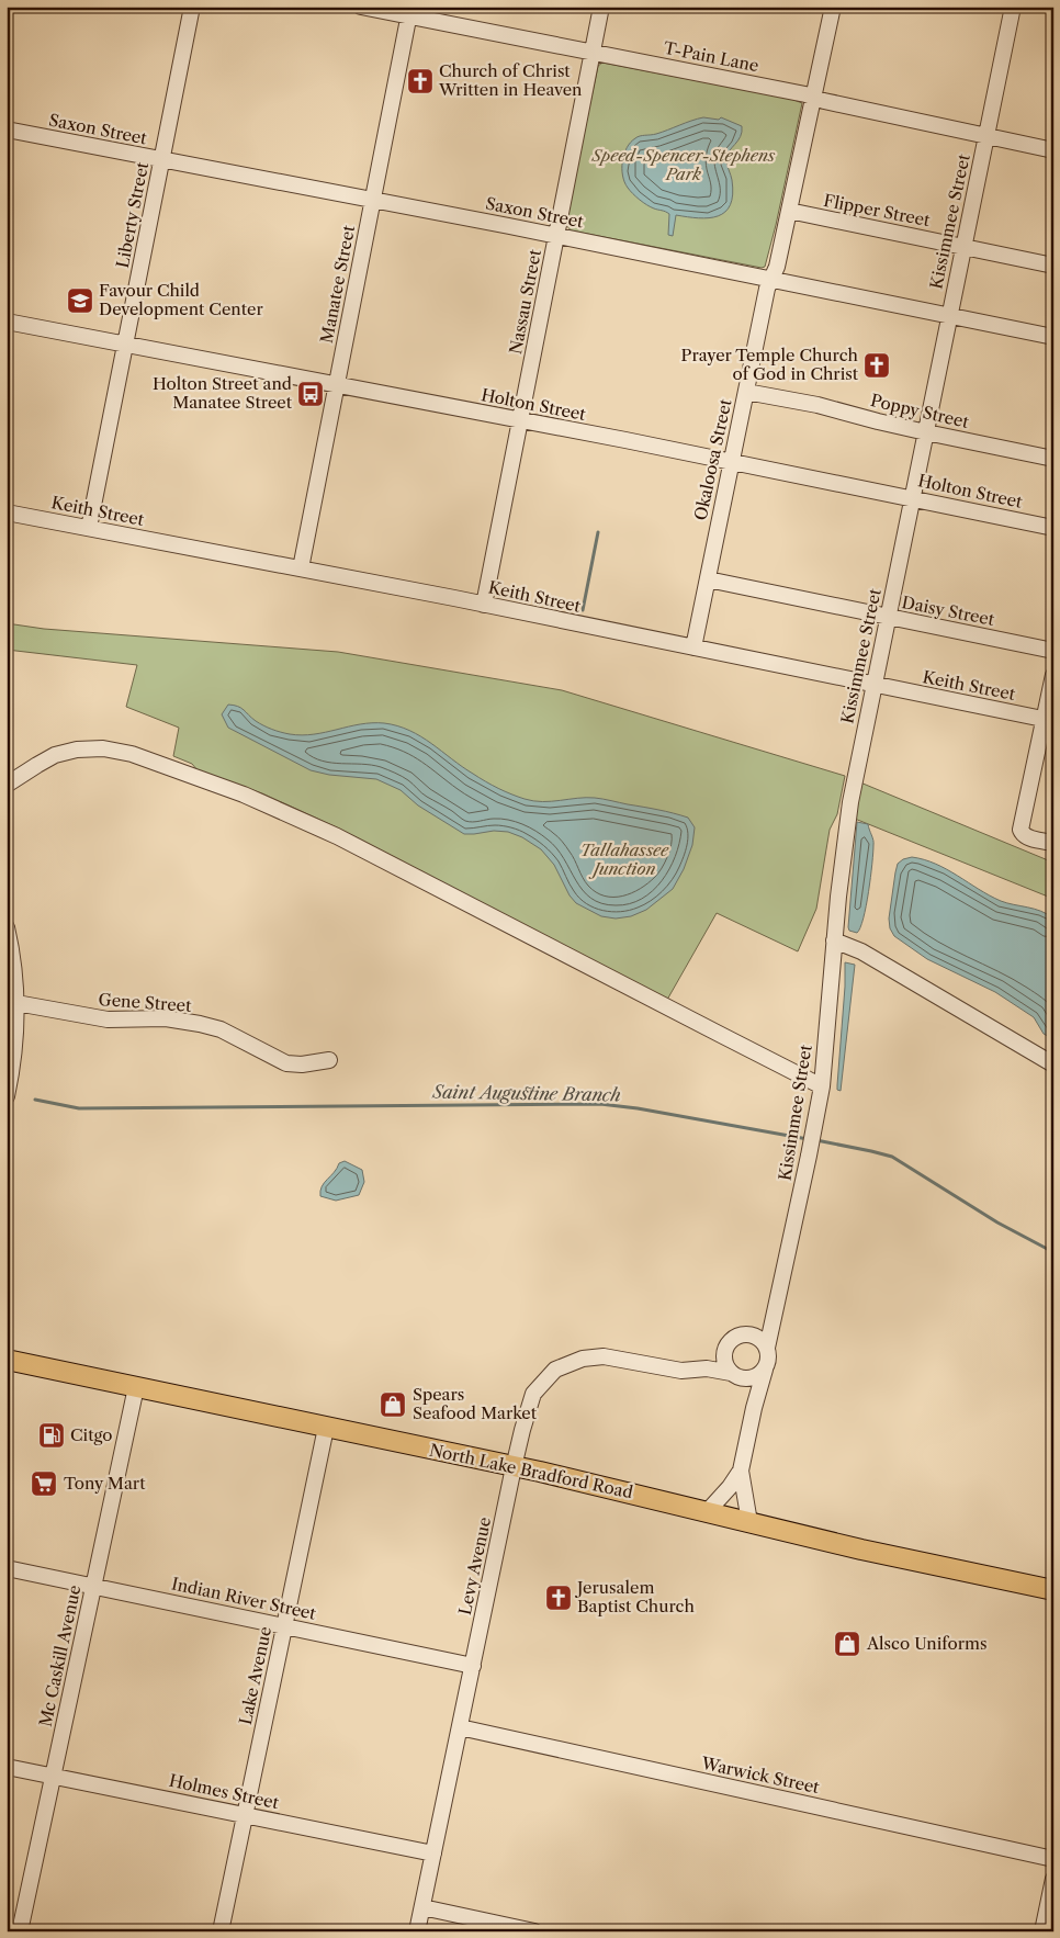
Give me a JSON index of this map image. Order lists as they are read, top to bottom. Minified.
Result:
{"streets":{"main road":["North Lake Bradford Road"],"street":["T-Pain Lane","Saxon Street","Flipper Street","Liberty Street","Kissimmee Street","Manatee Street","Nassau Street","Holton Street","Poppy Street","Okaloosa Street","Keith Street","Daisy Street","Gene Street","Levy Avenue","Indian River Street","Mc Caskill Avenue","Lake Avenue","Warwick Street","Holmes Street"]},"crossings":[["T-Pain Lane","Kissimmee Street"],["T-Pain Lane","Manatee Street"],["T-Pain Lane","Nassau Street"],["T-Pain Lane","Okaloosa Street"],["Saxon Street","Liberty Street"],["Saxon Street","Kissimmee Street"],["Saxon Street","Manatee Street"],["Saxon Street","Nassau Street"],["Saxon Street","Okaloosa Street"],["Flipper Street","Kissimmee Street"],["Flipper Street","Okaloosa Street"],["Liberty Street","Holton Street"],["Liberty Street","Keith Street"],["Kissimmee Street","Holton Street"],["Kissimmee Street","Poppy Street"],["Kissimmee Street","Keith Street"],["Kissimmee Street","Daisy Street"],["Kissimmee Street","Levy Avenue"],["Manatee Street","Holton Street"],["Manatee Street","Keith Street"],["Nassau Street","Holton Street"],["Nassau Street","Keith Street"],["Holton Street","Okaloosa Street"],["Poppy Street","Okaloosa Street"],["Okaloosa Street","Keith Street"],["Okaloosa Street","Daisy Street"],["North Lake Bradford Road","Levy Avenue"],["North Lake Bradford Road","Mc Caskill Avenue"],["North Lake Bradford Road","Lake Avenue"],["Levy Avenue","Indian River Street"],["Levy Avenue","Warwick Street"],["Levy Avenue","Holmes Street"],["Indian River Street","Mc Caskill Avenue"],["Indian River Street","Lake Avenue"],["Mc Caskill Avenue","Holmes Street"],["Lake Avenue","Holmes Street"]],"water":["Saint Augustine Branch"],"parks":["Speed-Spencer-Stephens Park","Tallahassee Junction"],"places":{"church":["Church of Christ Written in Heaven","Prayer Temple Church of God in Christ","Jerusalem Baptist Church"],"school or university":["Favour Child Development Center"],"bus stop":["Holton Street and Manatee Street"],"shop":["Spears Seafood Market","Alsco Uniforms"],"fuel station":["Citgo"],"supermarket":["Tony Mart"]}}
